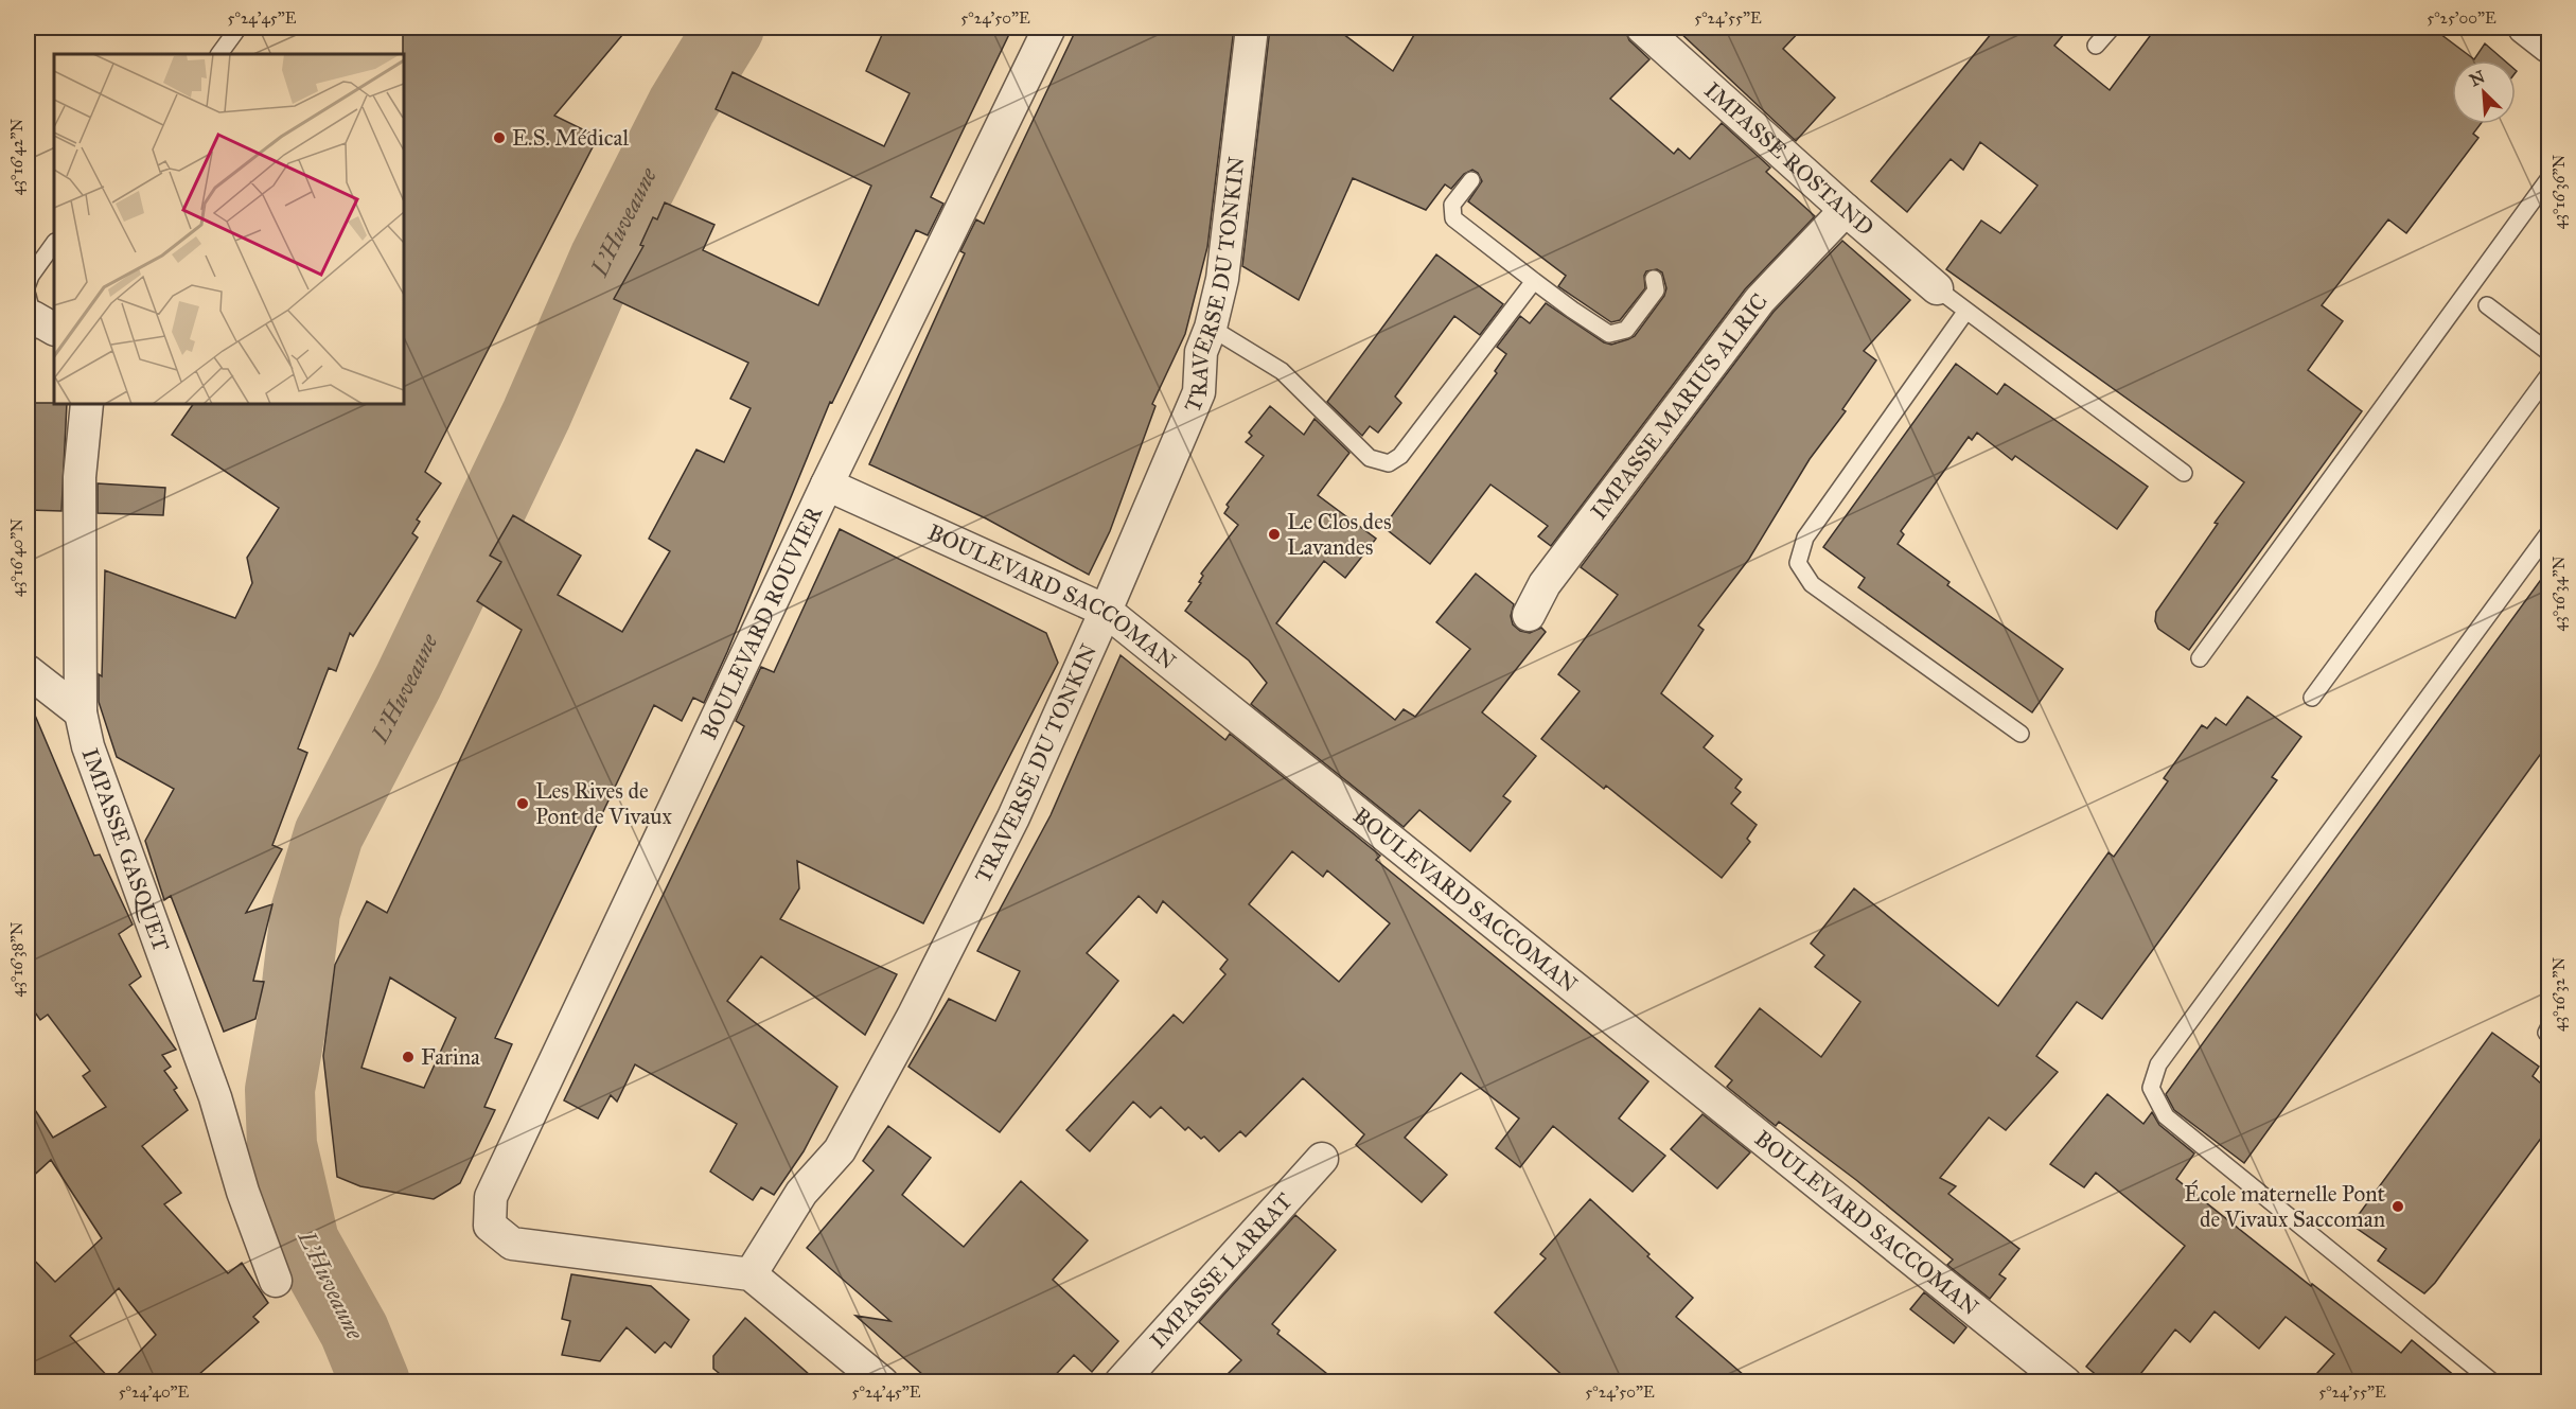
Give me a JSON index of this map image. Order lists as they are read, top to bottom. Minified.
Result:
{"streets":{"street":["IMPASSE ROSTAND","TRAVERSE DU TONKIN","IMPASSE MARIUS ALRIC","BOULEVARD SACCOMAN","BOULEVARD ROUVIER","IMPASSE GASQUET","IMPASSE LARRAT"]},"crossings":[["IMPASSE ROSTAND","IMPASSE MARIUS ALRIC"],["TRAVERSE DU TONKIN","BOULEVARD SACCOMAN"],["TRAVERSE DU TONKIN","BOULEVARD ROUVIER"],["BOULEVARD SACCOMAN","BOULEVARD ROUVIER"]],"water":["L'Huveaune"],"places":["E.S. Médical","Le Clos des Lavandes","Les Rives de Pont de Vivaux","Farina","École maternelle Pont de Vivaux Saccoman"],"north":"top left","coordinates":["5°24'45\"E","5°24'50\"E","5°24'55\"E","5°25'00\"E","43°16'42\"N","43°16'36\"N","43°16'40\"N","43°16'34\"N","43°16'38\"N","43°16'32\"N","5°24'40\"E"]}
